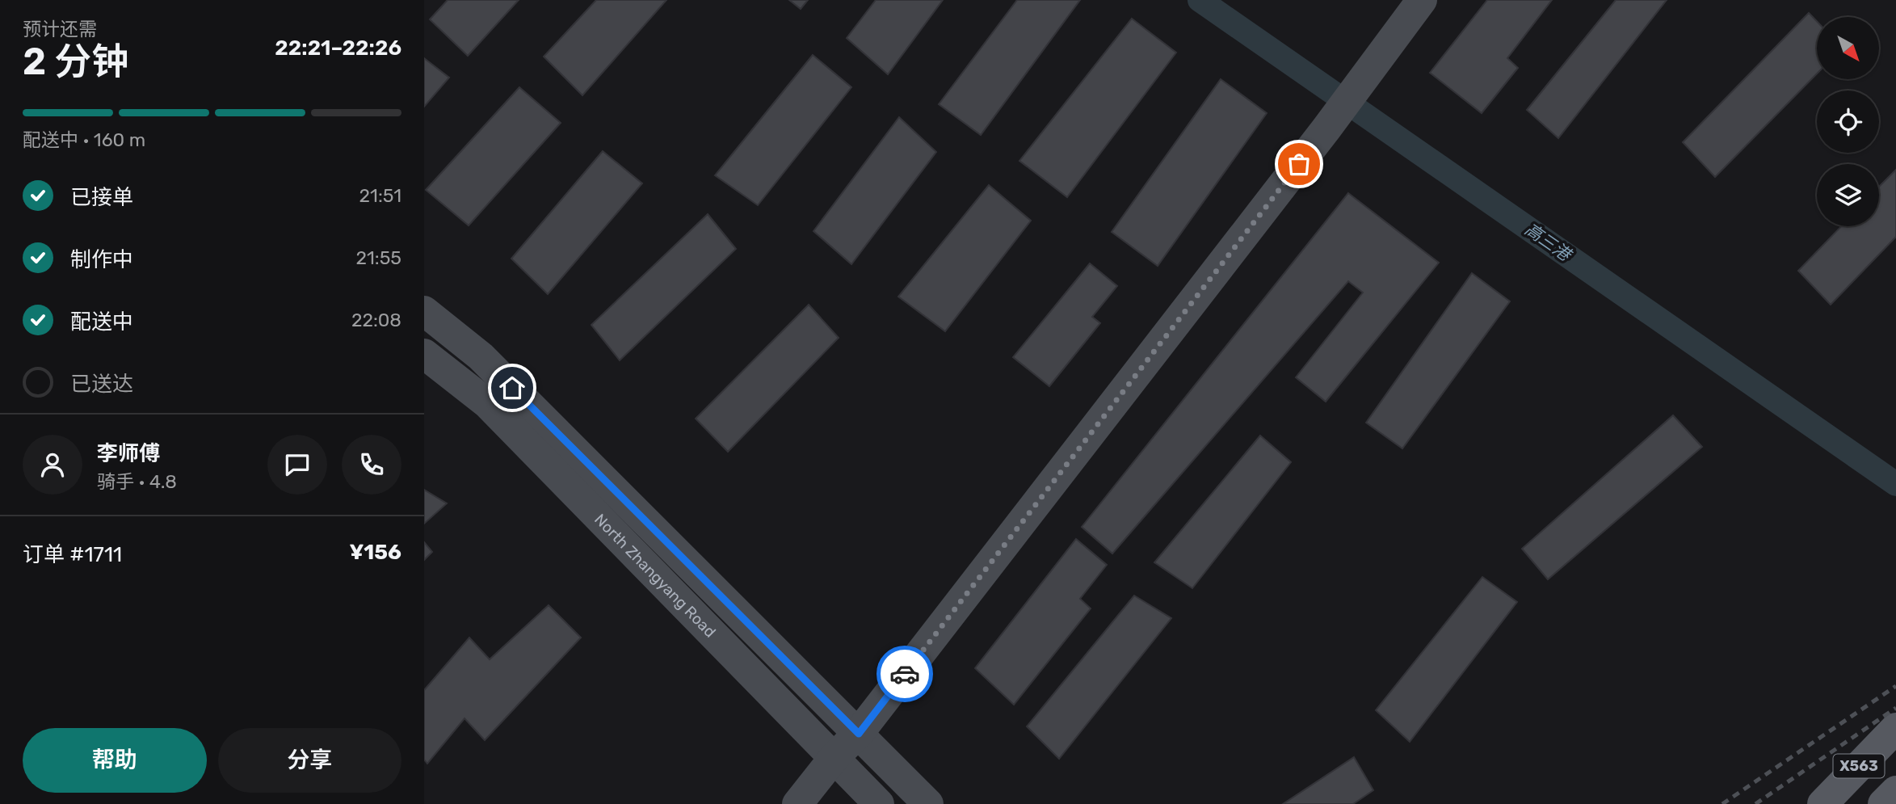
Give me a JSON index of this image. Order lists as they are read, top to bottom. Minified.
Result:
{"streets":{"main road":["North Zhangyang Road","X563"]},"water":["高三港"],"north":"bottom right","page":{"heading":["2 分钟","预计还需","22:21–22:26"],"panel":["李师傅","骑手 · 4.8","订单 #1711","¥156"],"bar":"配送中 · 160 m","list":[["已接单","21:51"],["制作中","21:55"],["配送中","22:08"],"已送达"],"buttons":["帮助","分享"]}}
